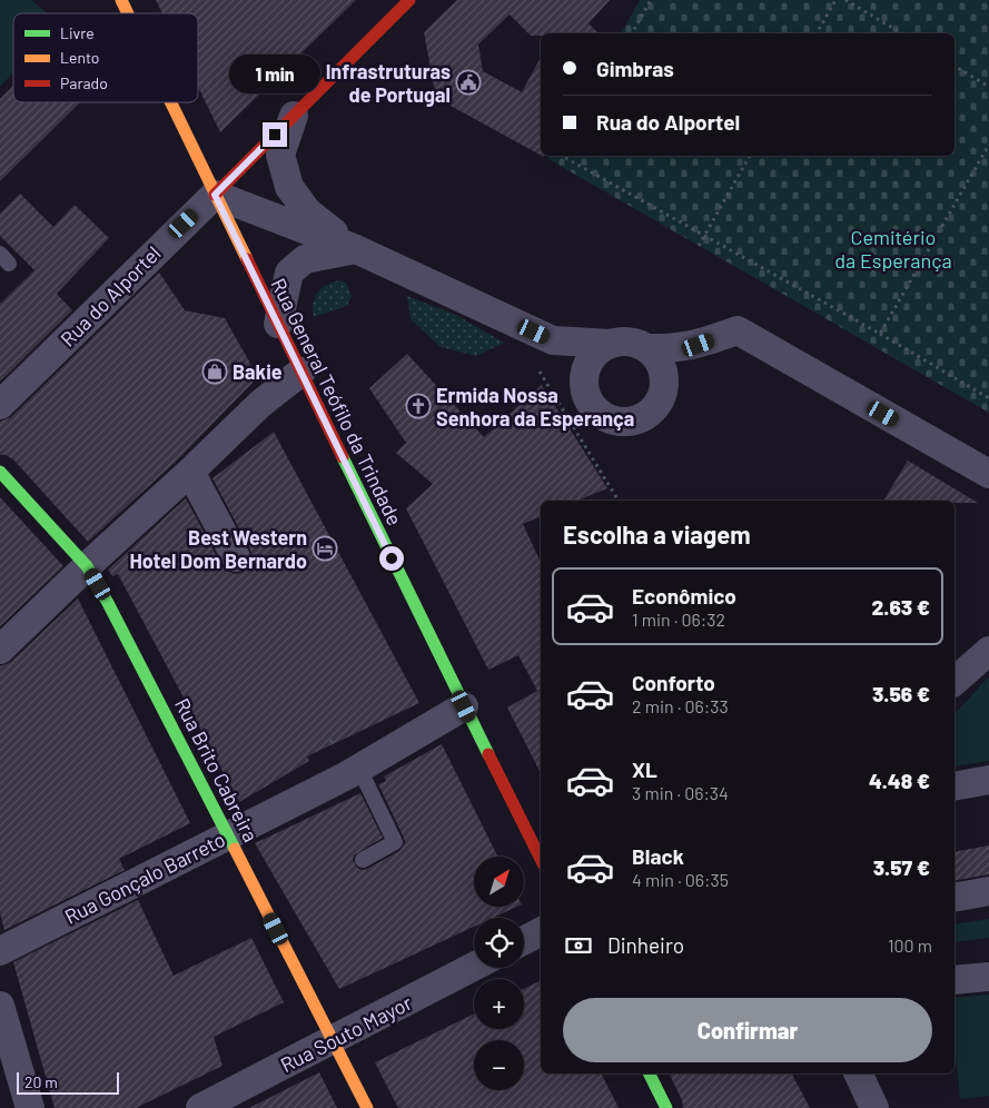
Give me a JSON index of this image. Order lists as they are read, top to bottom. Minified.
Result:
{"streets":{"street":["Rua do Alportel","Rua General Teófilo da Trindade","Rua Brito Cabreira","Rua Gonçalo Barreto","Rua Souto Mayor"]},"crossings":[["Rua do Alportel","Rua General Teófilo da Trindade"],["Rua General Teófilo da Trindade","Rua Gonçalo Barreto"],["Rua Brito Cabreira","Rua Gonçalo Barreto"],["Rua Brito Cabreira","Rua Souto Mayor"]],"parks":["Cemitério da Esperança"],"places":{"public building":["Infrastruturas de Portugal"],"shop":["Bakie"],"church":["Ermida Nossa Senhora da Esperança"],"hotel":["Best Western Hotel Dom Bernardo"]},"legend":["Livre","Lento","Parado"],"scale_bar":"20 m","north":"top right","page":{"banner":["Gimbras","Rua do Alportel"],"bubble":"1 min","heading":"Escolha a viagem","list":[{"name":"Econômico","note":"1 min · 06:32","value":"2.63 €"},{"name":"Conforto","note":"2 min · 06:33","value":"3.56 €"},{"name":"XL","note":"3 min · 06:34","value":"4.48 €"},{"name":"Black","note":"4 min · 06:35","value":"3.57 €"}],"map_buttons":["+","−"],"pay":["Dinheiro","100 m"],"buttons":"Confirmar","scale":"20 m"}}
